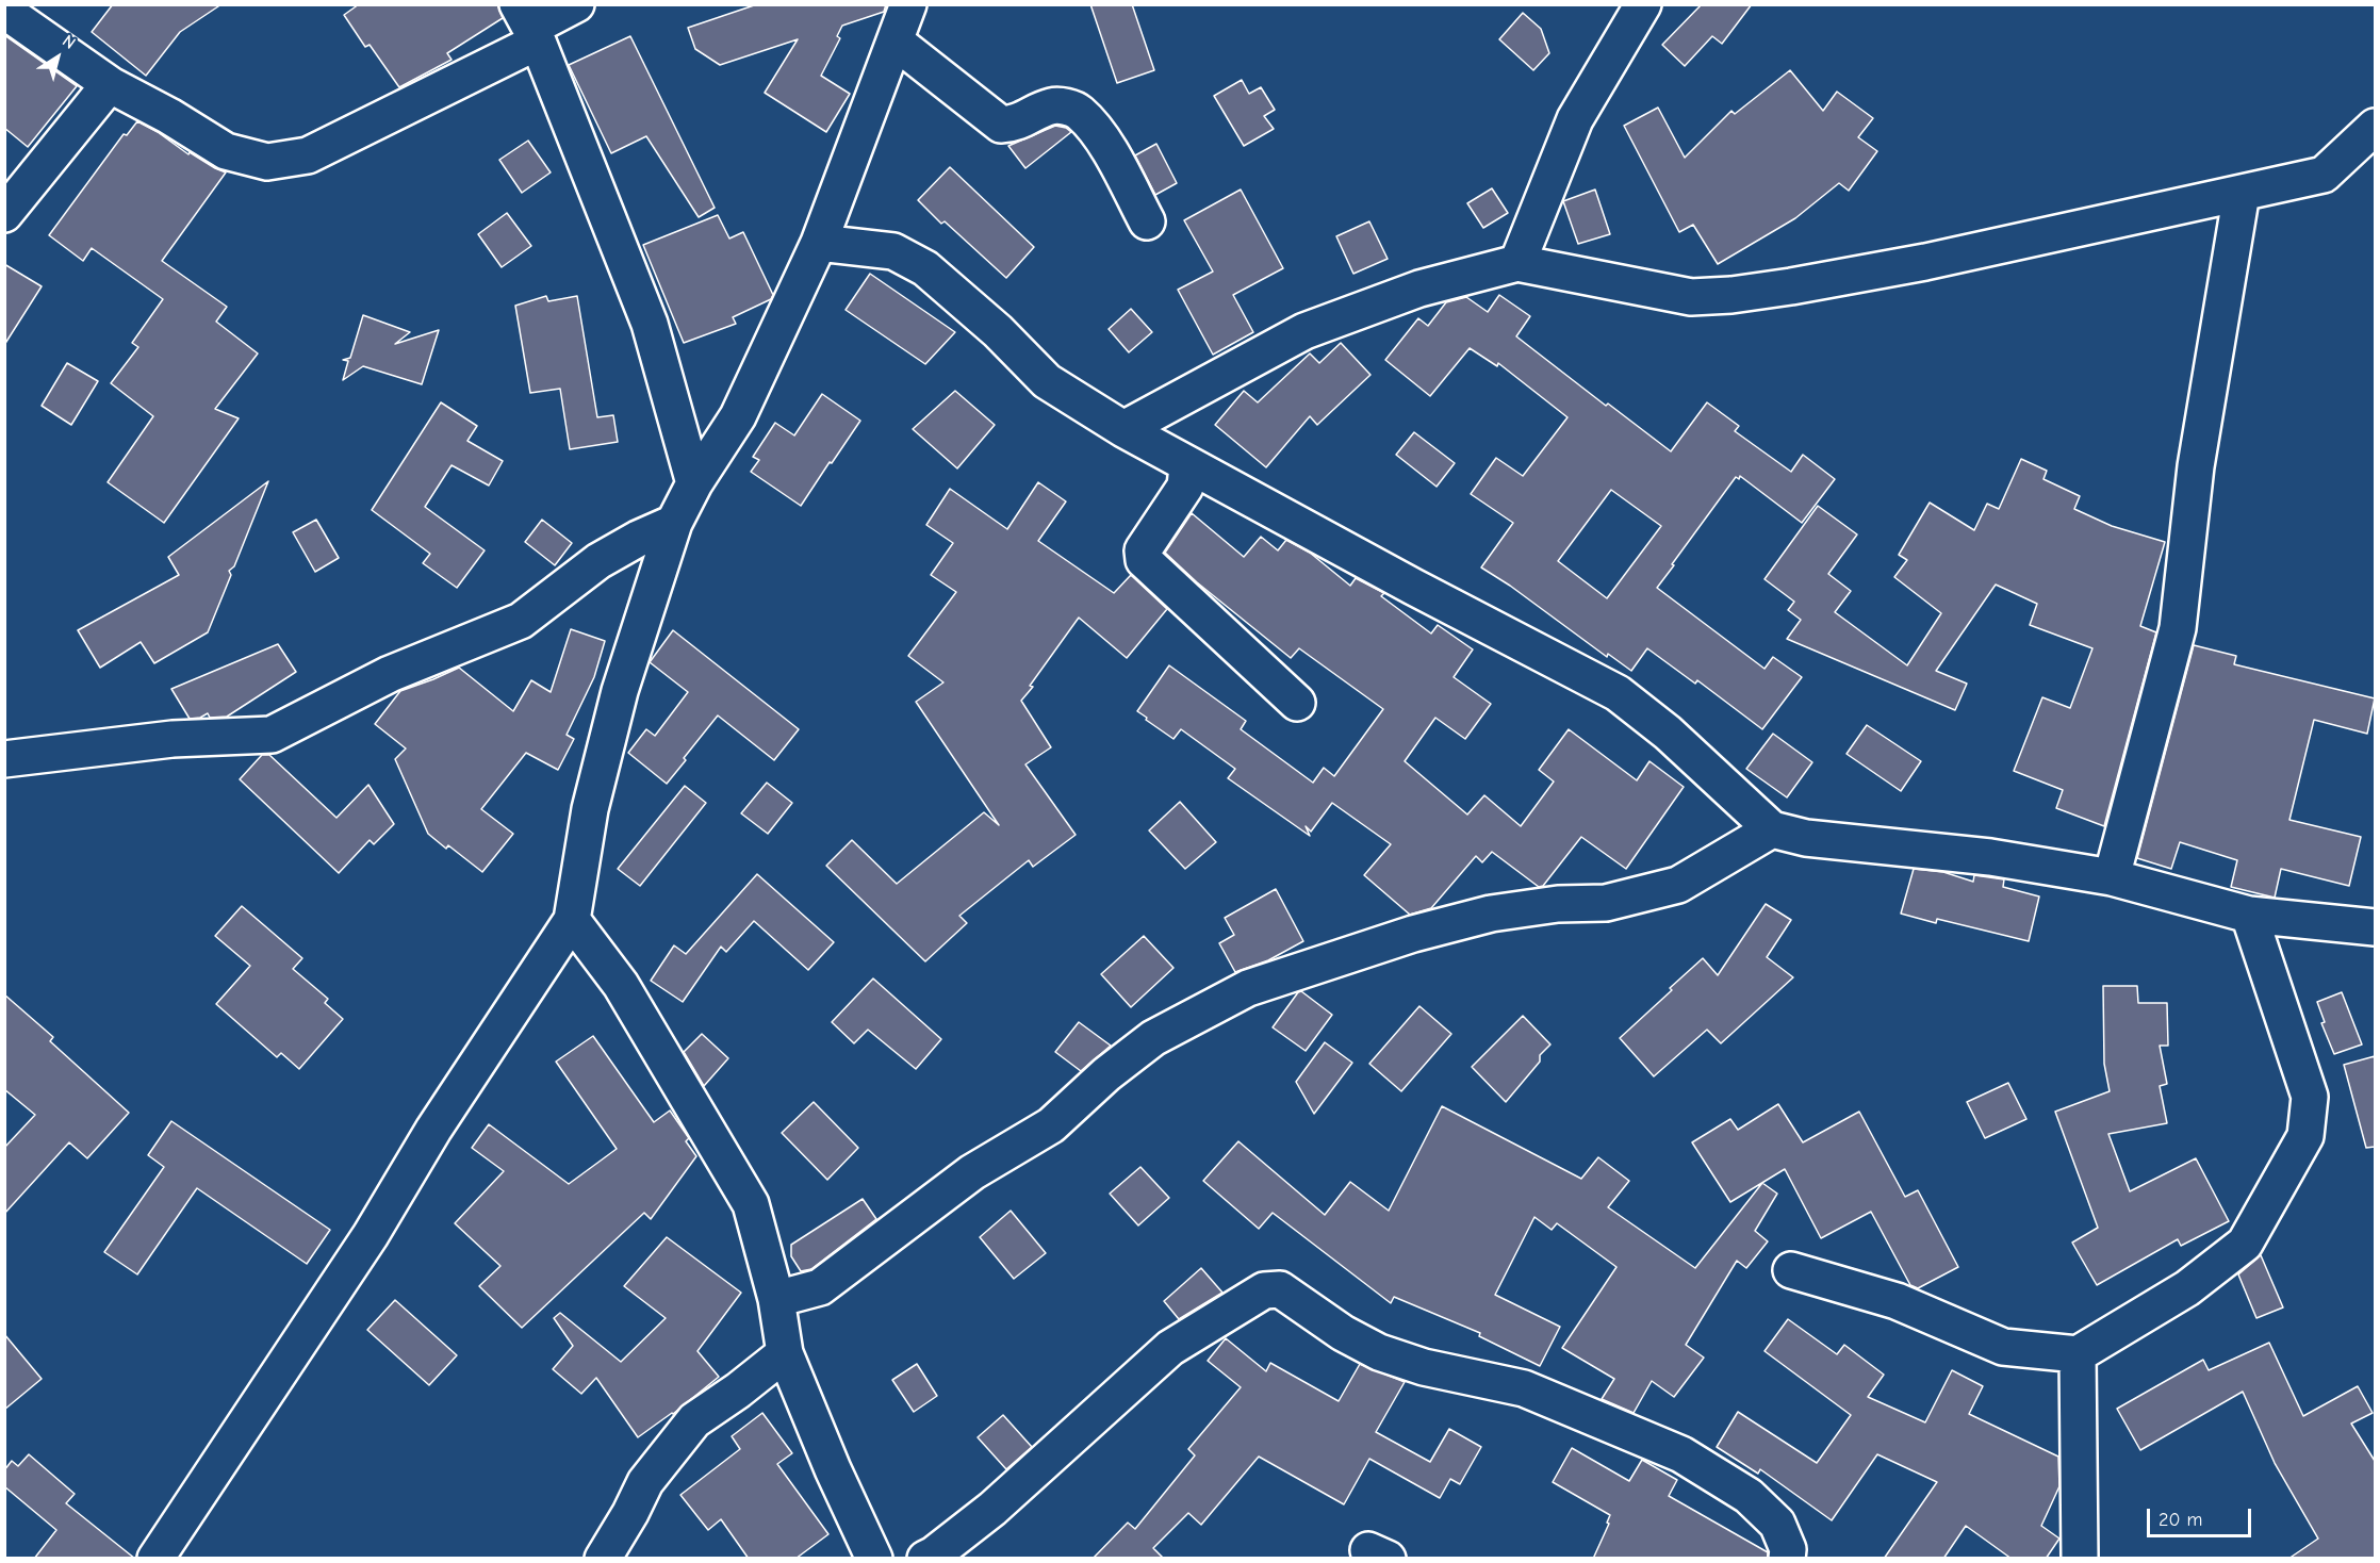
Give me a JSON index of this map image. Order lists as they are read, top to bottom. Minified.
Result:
{"scale_bar":"20 m","north":"top right"}
